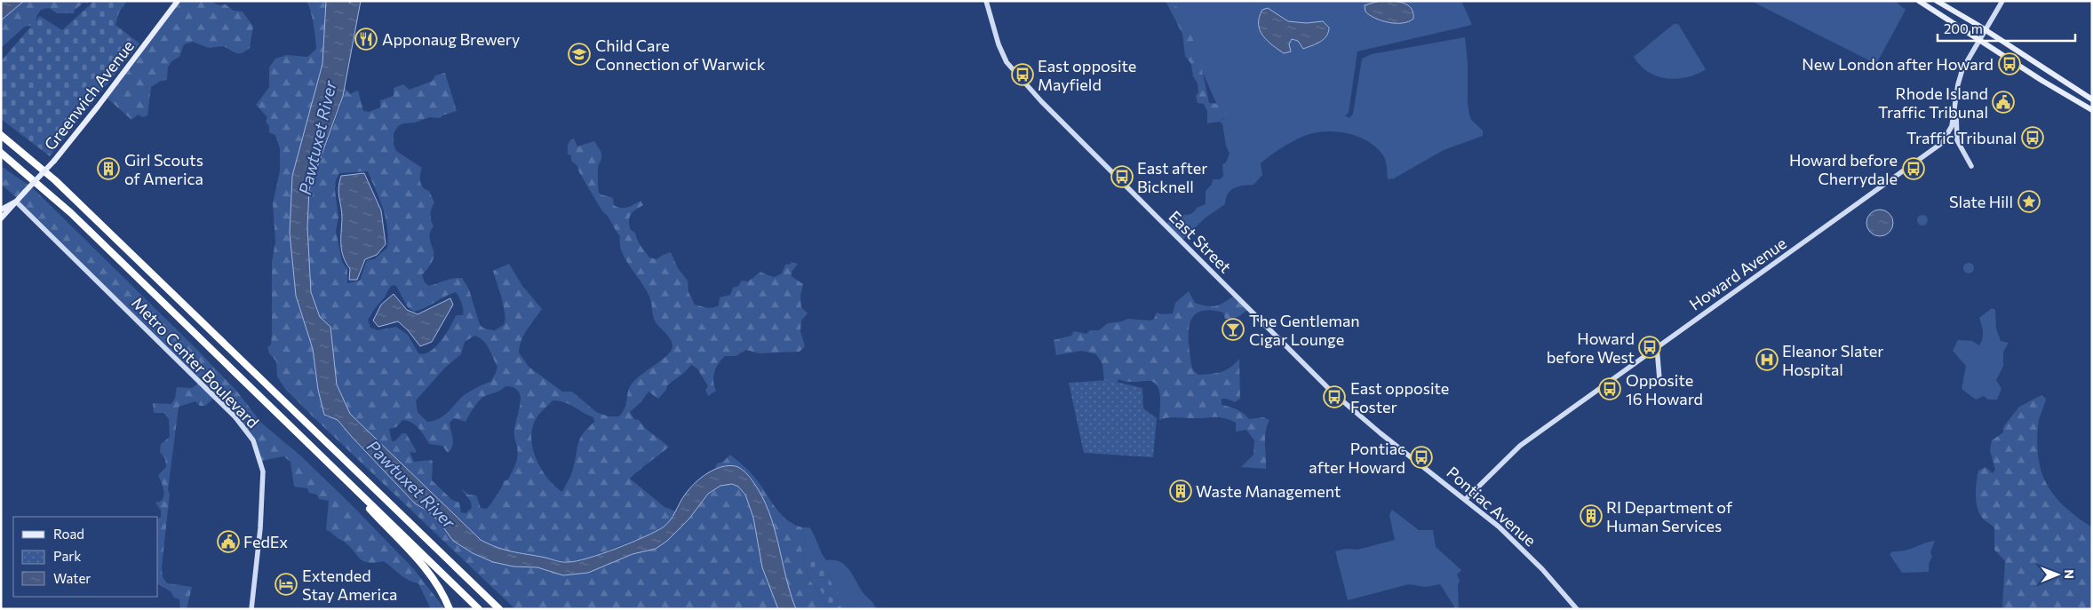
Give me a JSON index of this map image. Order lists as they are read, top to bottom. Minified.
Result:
{"streets":{"main road":["Greenwich Avenue"],"street":["East Street","Howard Avenue","Metro Center Boulevard","Pontiac Avenue"]},"crossings":[["Greenwich Avenue","Metro Center Boulevard"],["East Street","Pontiac Avenue"],["Howard Avenue","Pontiac Avenue"]],"water":["Pawtuxet River"],"places":{"restaurant":["Apponaug Brewery"],"school or university":["Child Care Connection of Warwick"],"bus stop":["New London after Howard","East opposite Mayfield","Traffic Tribunal","Howard before Cherrydale","East after Bicknell","Howard before West","Opposite 16 Howard","East opposite Foster","Pontiac after Howard"],"public building":["Rhode Island Traffic Tribunal","FedEx"],"building":["Girl Scouts of America","Waste Management","RI Department of Human Services"],"place":["Slate Hill"],"bar":["The Gentleman Cigar Lounge"],"hospital":["Eleanor Slater Hospital"],"hotel":["Extended Stay America"]},"legend":["Road","Park","Water"],"scale_bar":"200 m","north":"right"}
